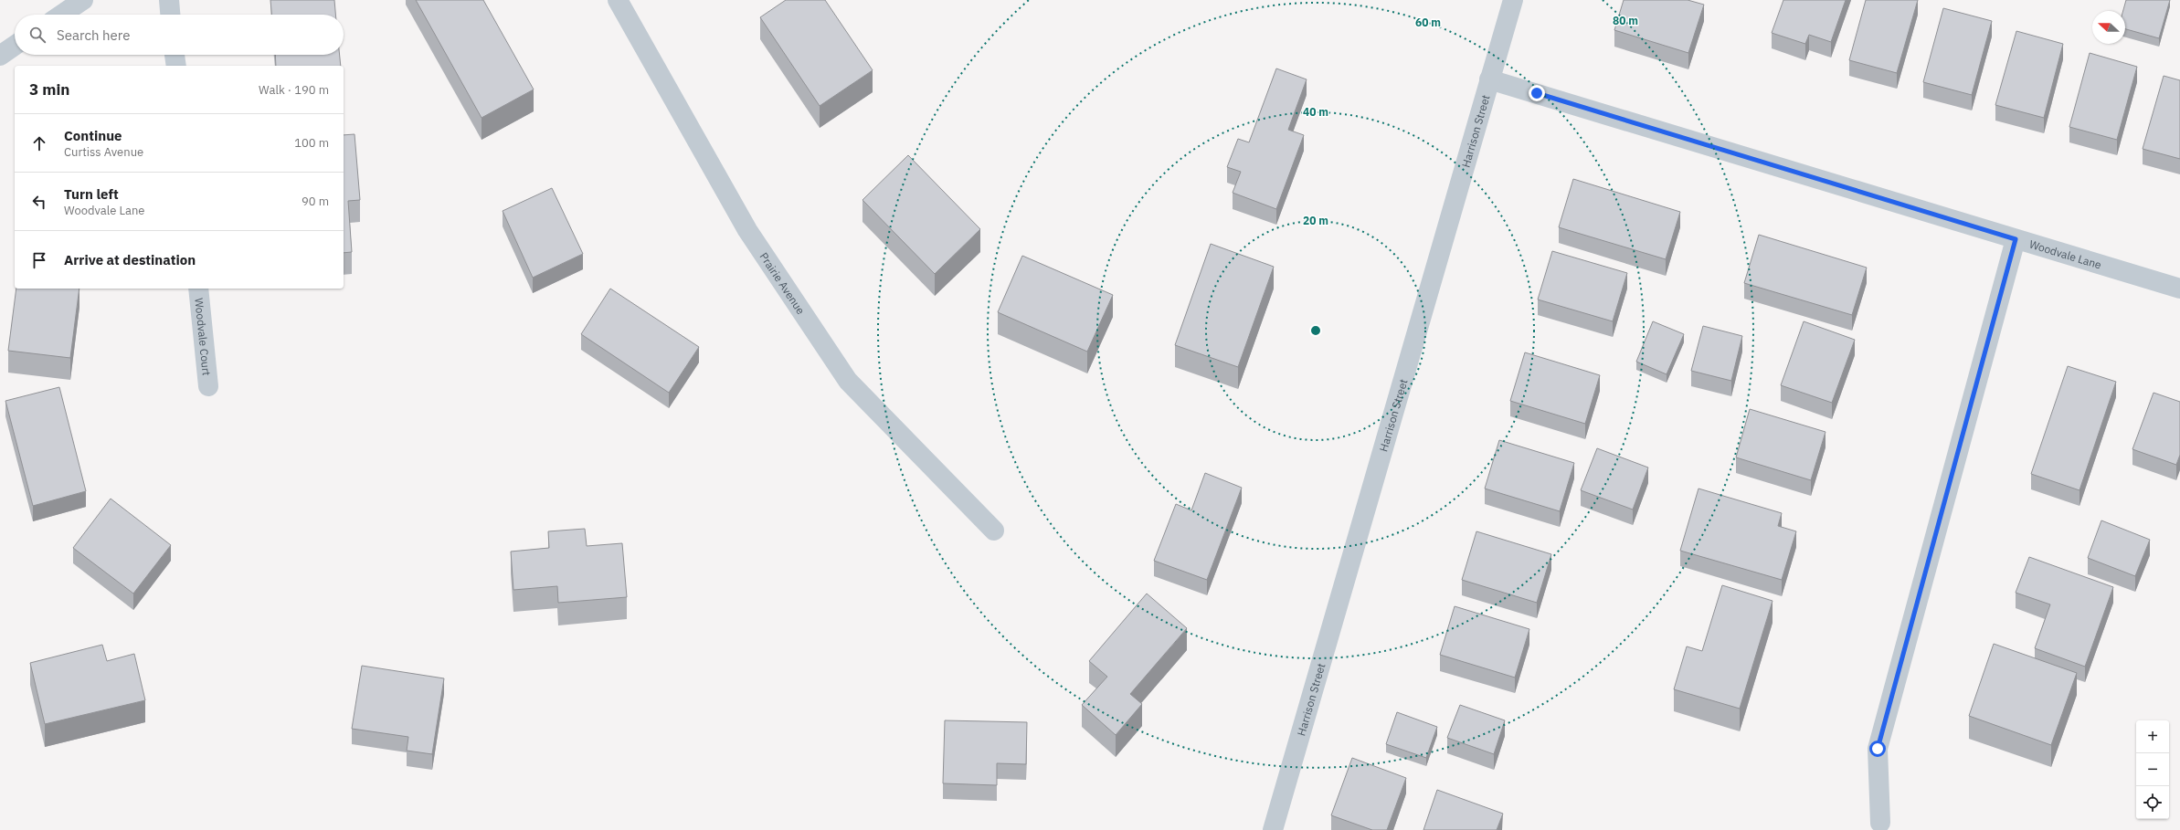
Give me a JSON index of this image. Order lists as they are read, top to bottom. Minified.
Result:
{"streets":{"street":["Harrison Street","Woodvale Lane","Prairie Avenue","Woodvale Court"]},"crossings":[["Harrison Street","Woodvale Lane"]],"north":"left","page":{"search":"Search here","heading":["3 min","Walk · 190 m"],"list":[["Continue","Curtiss Avenue","100 m"],["Turn left","Woodvale Lane","90 m"],"Arrive at destination"],"map_buttons":["+","−"]},"rings":["80 m","60 m","40 m","20 m"]}
